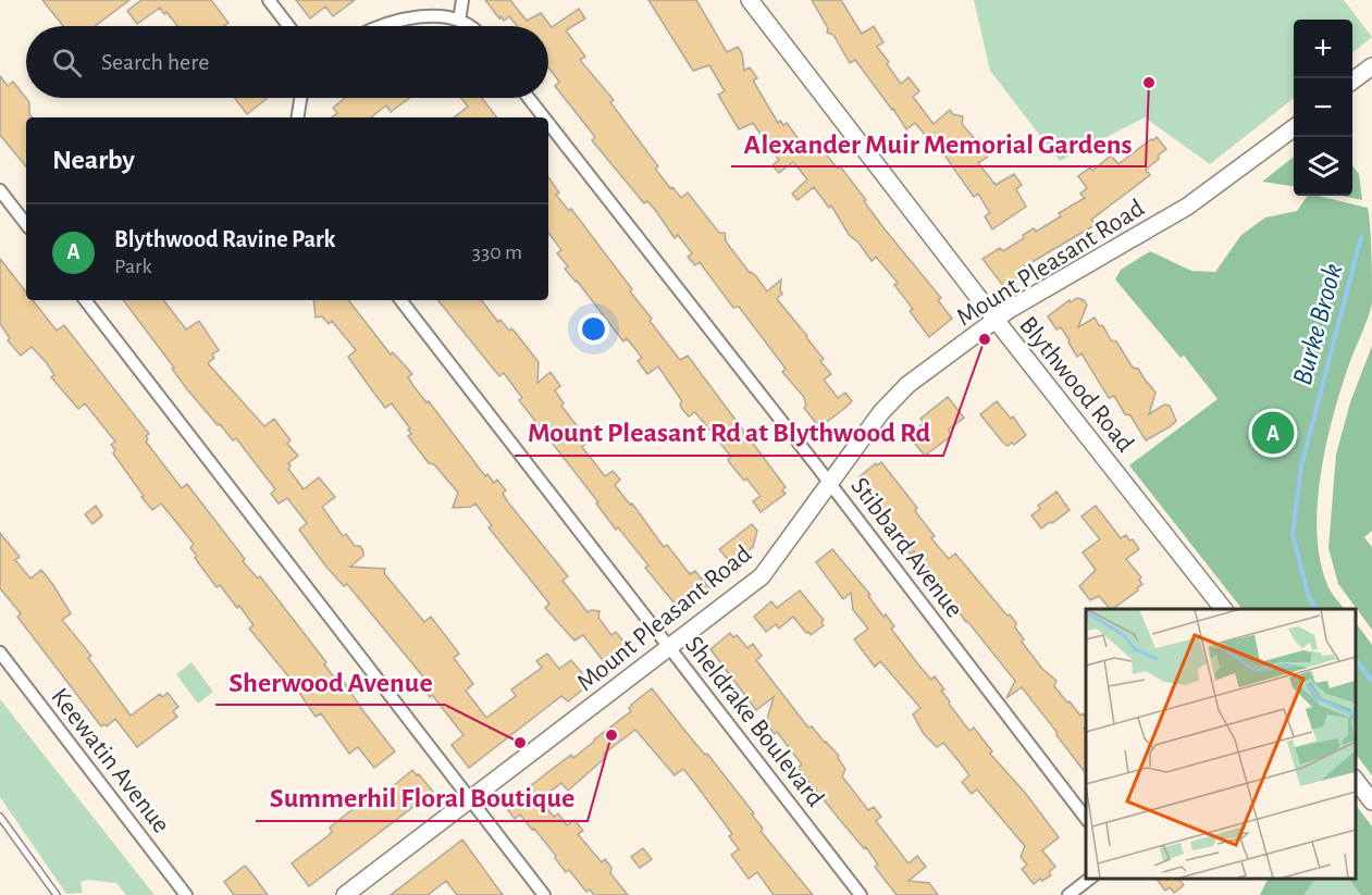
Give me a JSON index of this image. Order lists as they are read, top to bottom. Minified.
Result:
{"streets":{"main road":["Mount Pleasant Road","Blythwood Road"],"street":["Stibbard Avenue","Sheldrake Boulevard","Keewatin Avenue"]},"crossings":[["Mount Pleasant Road","Blythwood Road"],["Mount Pleasant Road","Stibbard Avenue"],["Mount Pleasant Road","Sheldrake Boulevard"]],"water":["Burke Brook"],"places":["Alexander Muir Memorial Gardens","Mount Pleasant Rd at Blythwood Rd","Summerhil Floral Boutique","Sherwood Avenue"],"page":{"map_buttons":["+","−"],"search":"Search here","heading":"Nearby","list":[{"mark":"A","name":"Blythwood Ravine Park","note":"Park","value":"330 m"}],"pins":"A"}}
